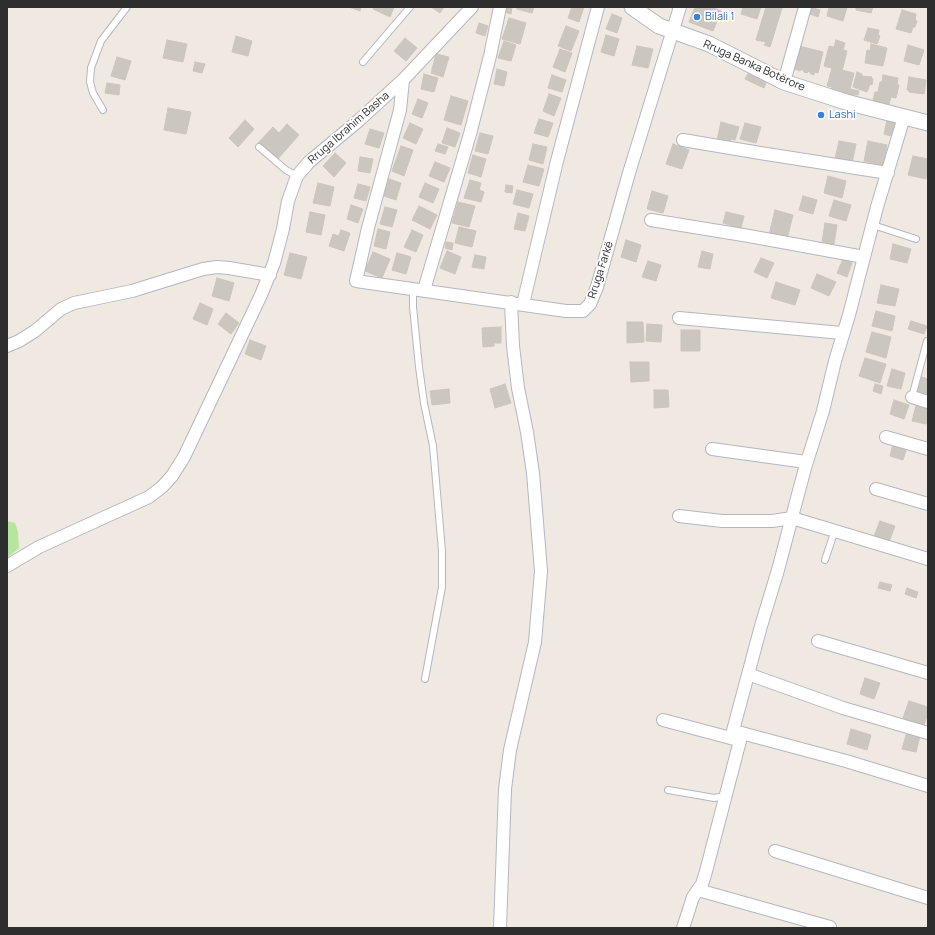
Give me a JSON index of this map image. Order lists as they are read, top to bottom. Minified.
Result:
{"streets":{"street":["Rruga Banka Botërore","Rruga Ibrahim Basha","Rruga Farkë"]},"crossings":[["Rruga Banka Botërore","Rruga Farkë"],["Rruga Ibrahim Basha","Rruga Farkë"]],"places":["Bilali 1","Lashi"]}
